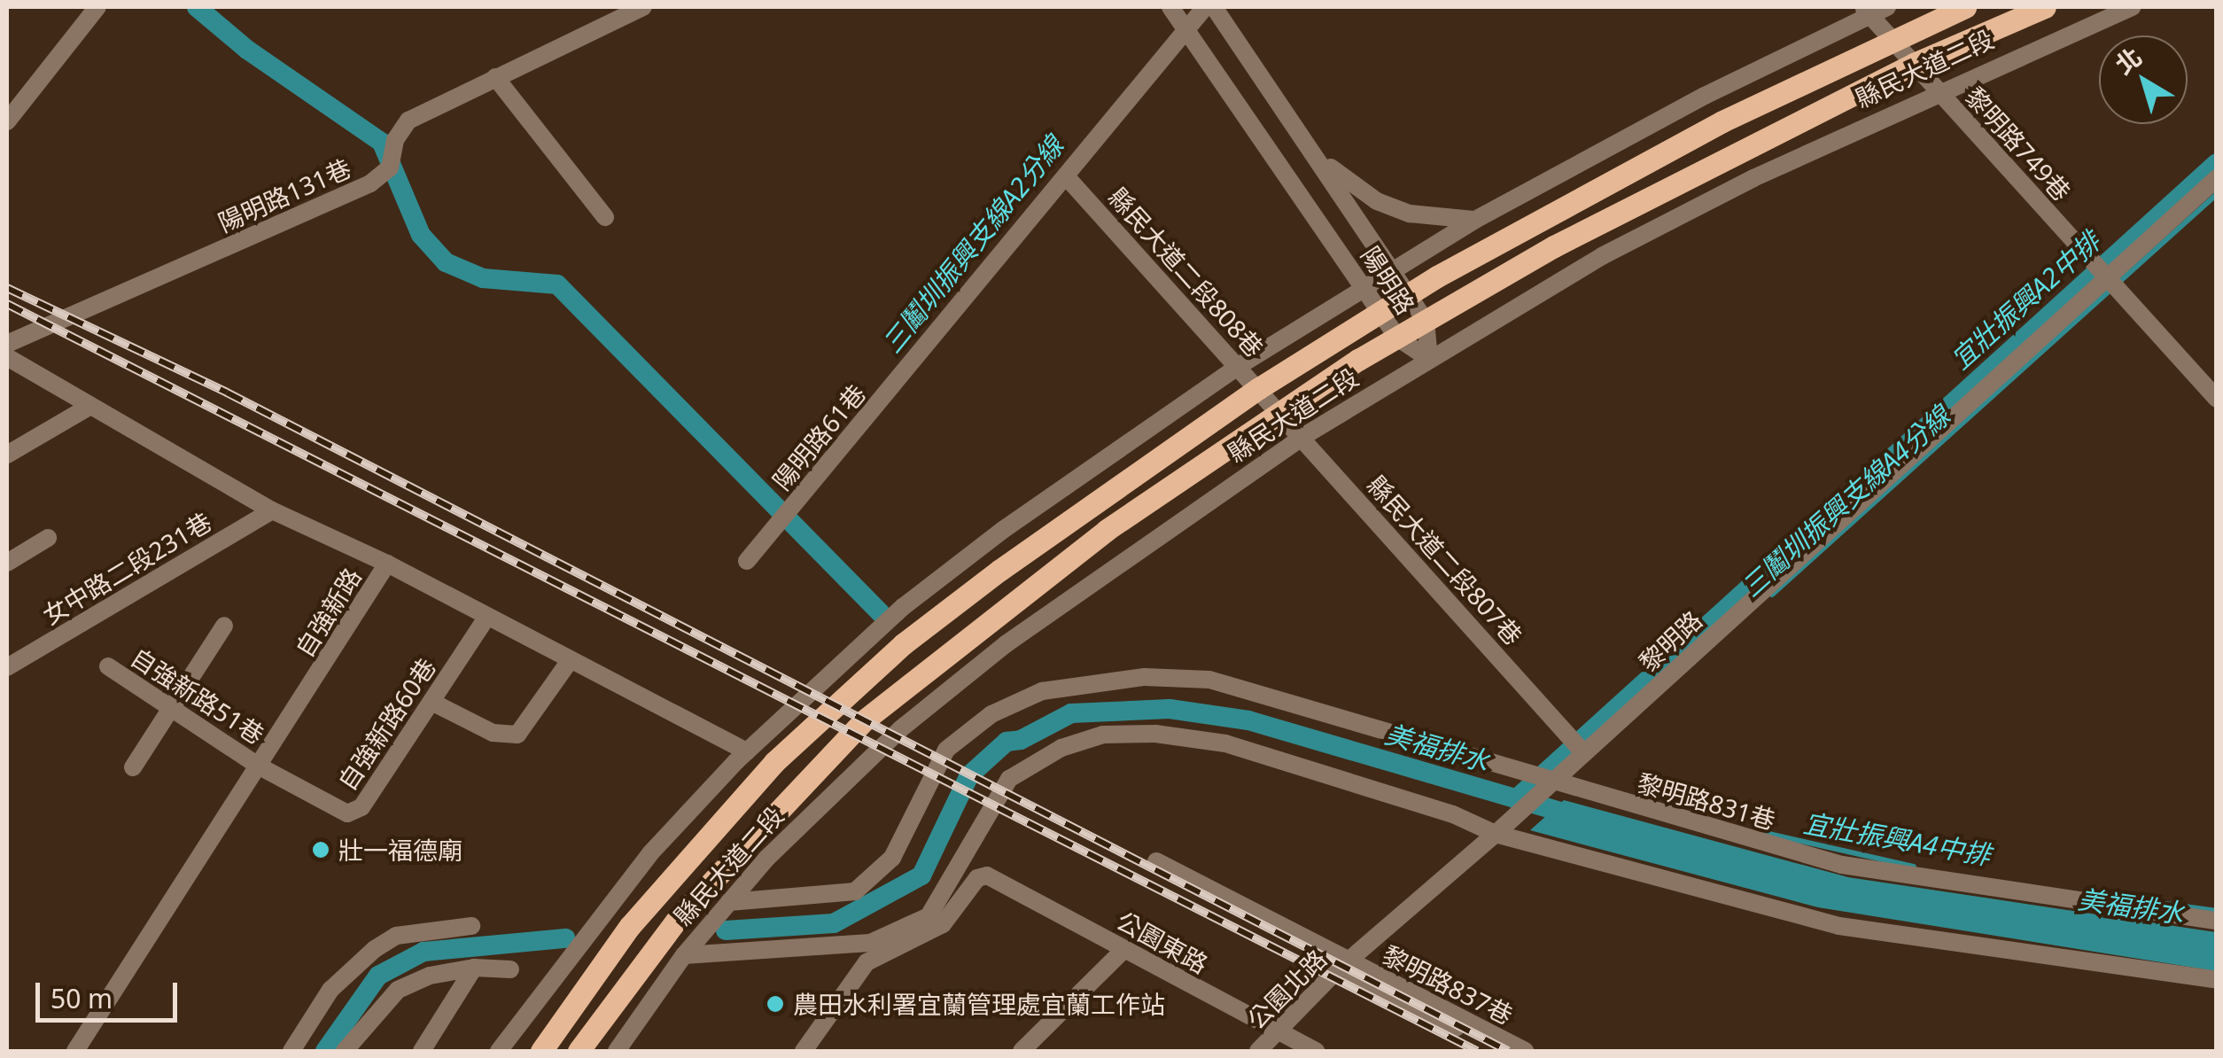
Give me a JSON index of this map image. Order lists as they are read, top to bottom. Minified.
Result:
{"streets":{"main road":["縣民大道二段"],"street":["黎明路749巷","陽明路131巷","縣民大道二段808巷","陽明路","陽明路61巷","縣民大道二段807巷","女中路二段231巷","自強新路","黎明路","自強新路51巷","自強新路60巷","黎明路831巷","公園東路","黎明路837巷","公園北路"]},"crossings":[["縣民大道二段","黎明路749巷"],["縣民大道二段","縣民大道二段808巷"],["縣民大道二段","陽明路"],["縣民大道二段","縣民大道二段807巷"],["縣民大道二段","黎明路831巷"],["黎明路749巷","黎明路"],["縣民大道二段808巷","陽明路61巷"],["縣民大道二段808巷","縣民大道二段807巷"],["陽明路","陽明路61巷"],["縣民大道二段807巷","黎明路"],["女中路二段231巷","自強新路"],["自強新路","自強新路51巷"],["自強新路","自強新路60巷"],["黎明路","黎明路831巷"],["自強新路51巷","自強新路60巷"],["公園東路","公園北路"],["黎明路837巷","公園北路"]],"water":["三鬮圳振興支線A2分線","宜壯振興A2中排","三鬮圳振興支線A4分線","美福排水","宜壯振興A4中排"],"places":["壯一福德廟","農田水利署宜蘭管理處宜蘭工作站"],"scale_bar":"50 m","north":"top left"}
